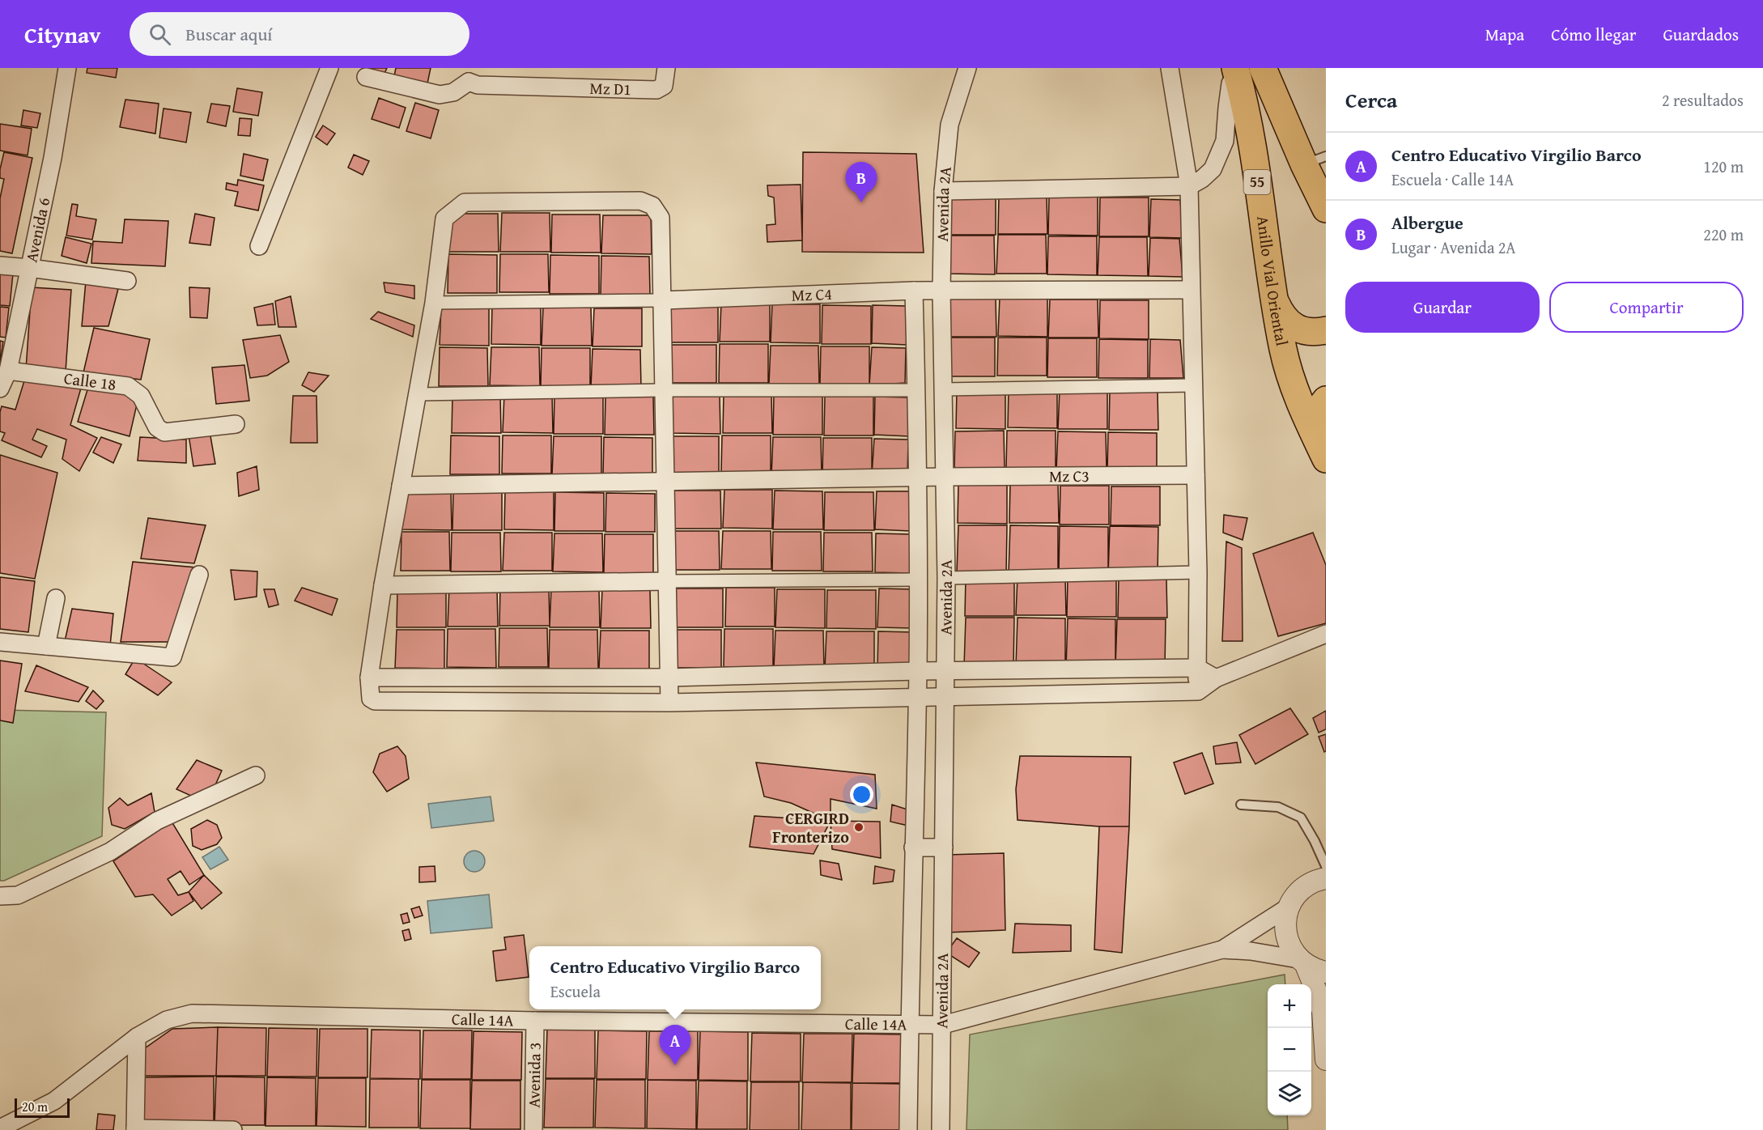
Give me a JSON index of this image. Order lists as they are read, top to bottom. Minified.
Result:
{"streets":{"highway":["55","Anillo Vial Oriental"],"street":["Mz D1","Avenida 2A","Avenida 6","Mz C4","Calle 18","Mz C3","Calle 14A","Avenida 3"]},"crossings":[["Avenida 2A","Mz C4"],["Avenida 2A","Mz C3"],["Avenida 2A","Calle 14A"],["Avenida 6","Calle 18"],["Calle 14A","Avenida 3"]],"places":["CERGIRD Fronterizo"],"scale_bar":"20 m","page":{"header":"Citynav","search":"Buscar aquí","nav":["Mapa","Cómo llegar","Guardados"],"heading":["Cerca","2 resultados"],"list":[{"mark":"A","name":"Centro Educativo Virgilio Barco","note":"Escuela · Calle 14A","value":"120 m"},{"mark":"B","name":"Albergue","note":"Lugar · Avenida 2A","value":"220 m"}],"pins":["B","A"],"buttons":["Guardar","Compartir"],"popup":["Centro Educativo Virgilio Barco","Escuela"],"map_buttons":["+","−"],"scale":"20 m"}}
